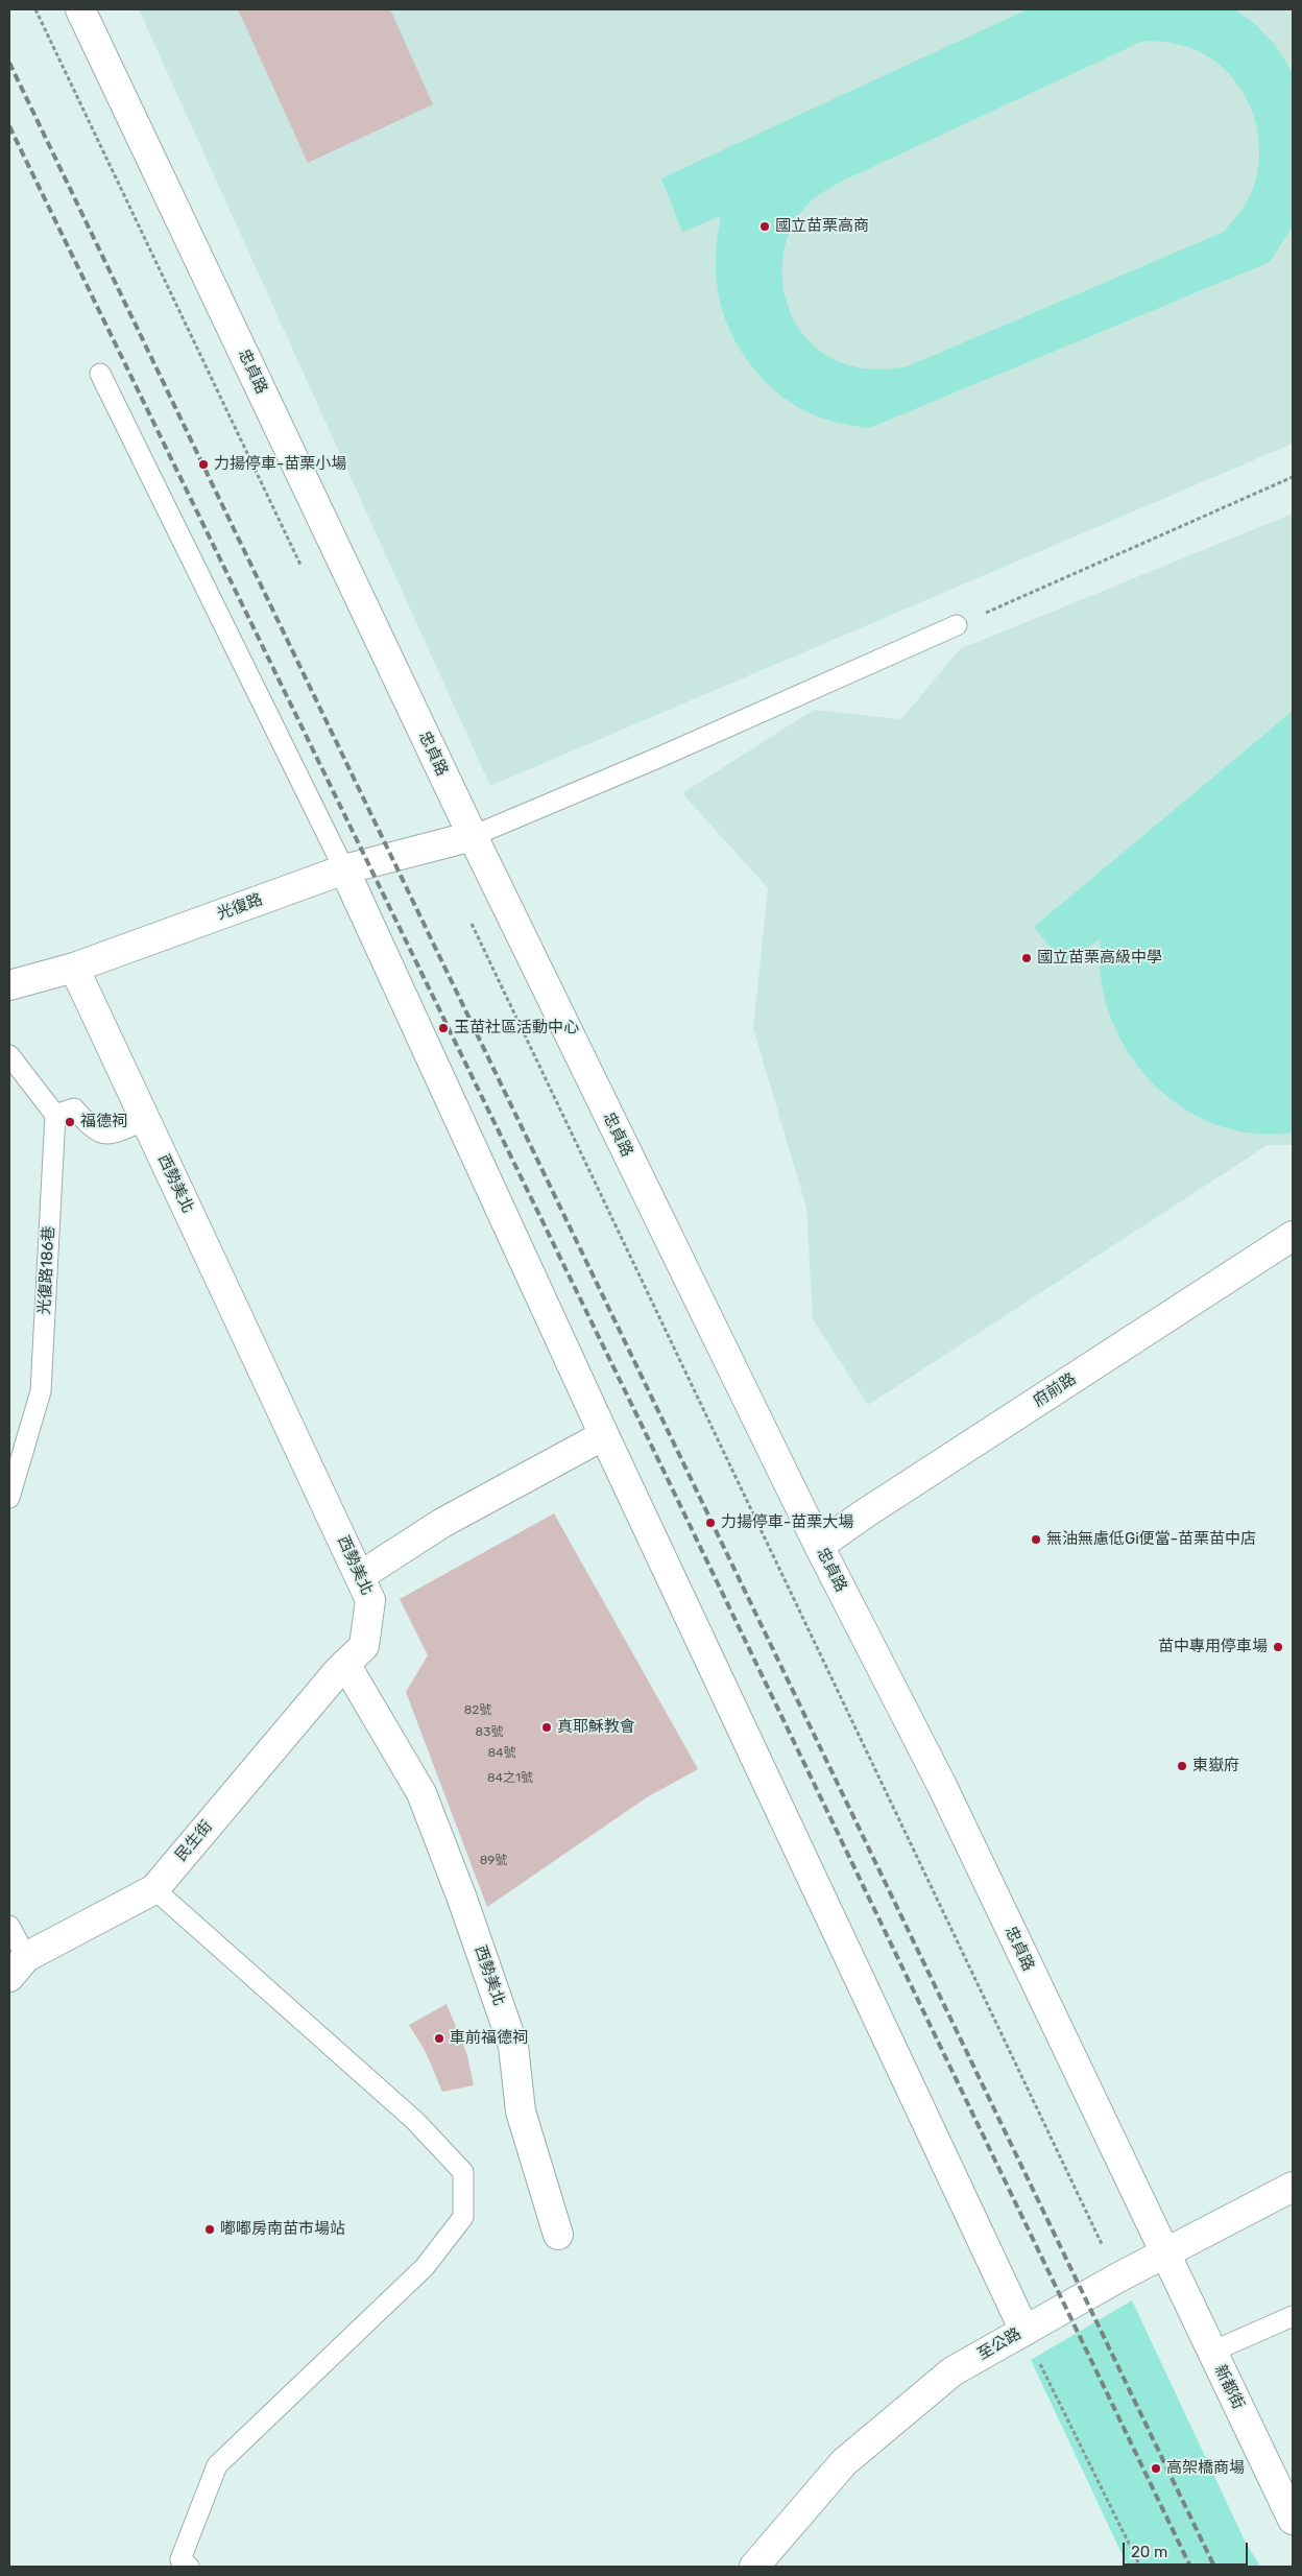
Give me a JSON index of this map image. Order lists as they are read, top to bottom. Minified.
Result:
{"streets":{"street":["忠貞路","光復路","西勢美北","府前路","民生街","至公路","新都街"],"lane":["光復路186巷"]},"crossings":[["忠貞路","光復路"],["忠貞路","府前路"],["忠貞路","至公路"],["忠貞路","新都街"],["光復路","西勢美北"],["西勢美北","民生街"],["至公路","新都街"]],"places":["國立苗栗高商","力揚停車-苗栗小場","國立苗栗高級中學","玉苗社區活動中心","福德祠","力揚停車-苗栗大場","無油無慮低Gi便當-苗栗苗中店","苗中專用停車場","真耶穌教會","東嶽府","車前福德祠","嘟嘟房南苗市場站","高架橋商場"],"house_numbers":["82號","83號","84號","84之1號","89號"],"scale_bar":"20 m"}
